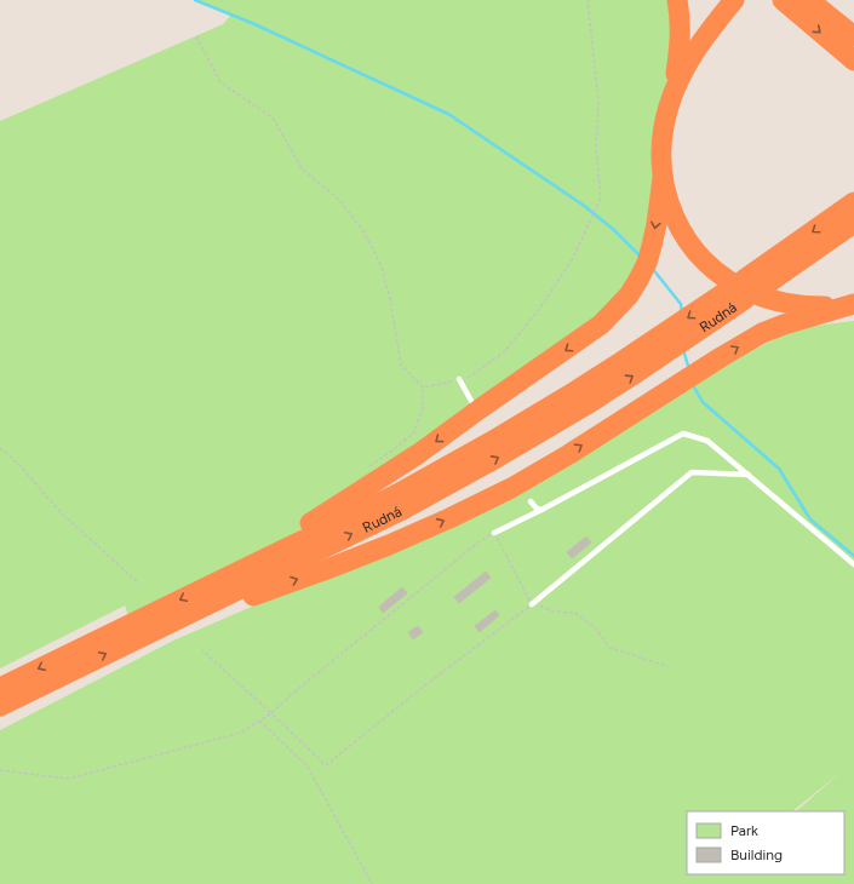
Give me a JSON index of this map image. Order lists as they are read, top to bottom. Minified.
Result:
{"streets":{"highway":["Rudná"]},"legend":["Park","Building"]}
